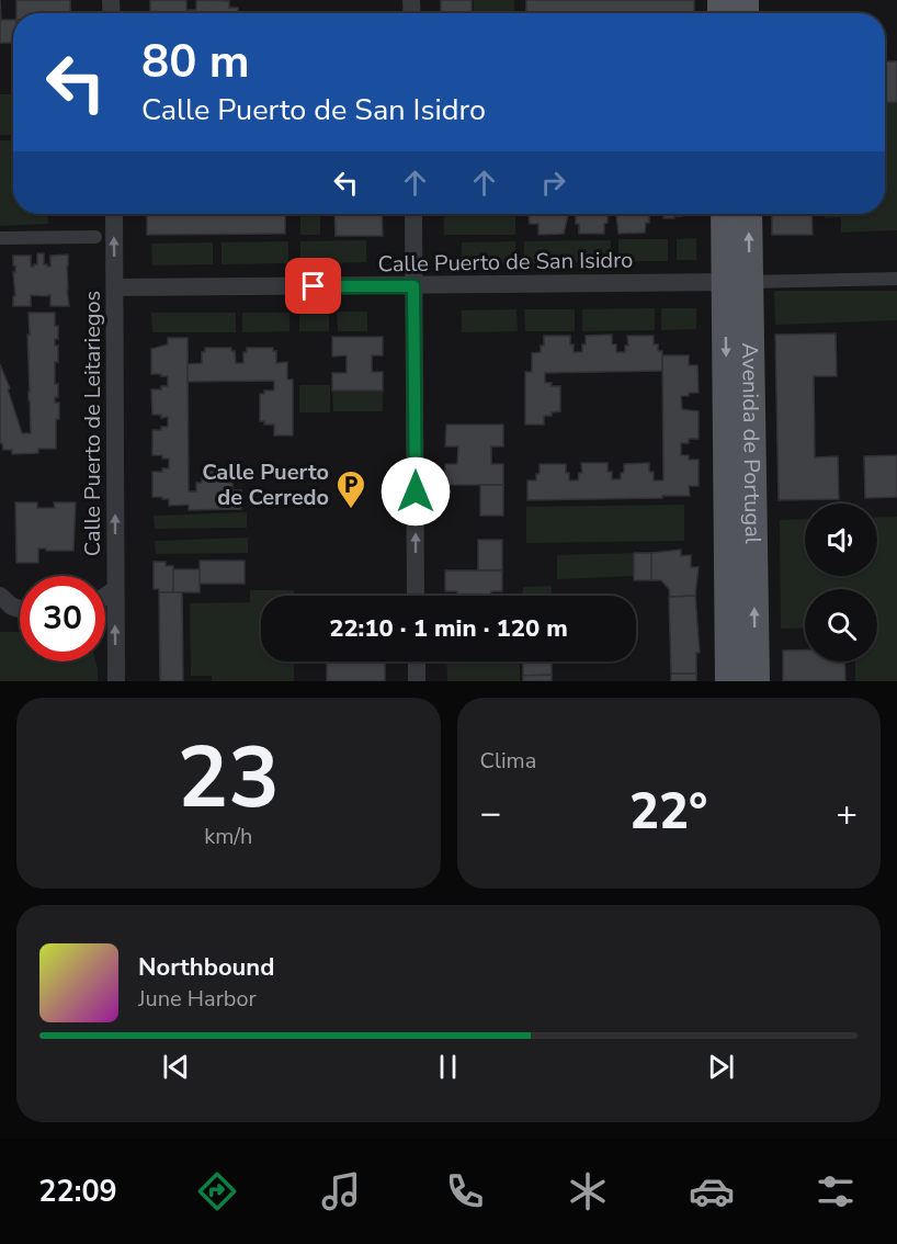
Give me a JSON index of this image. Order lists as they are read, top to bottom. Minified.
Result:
{"streets":{"main road":["Avenida de Portugal"],"street":["Calle Puerto de San Isidro","Calle Puerto de Leitariegos"]},"crossings":[["Calle Puerto de San Isidro","Calle Puerto de Leitariegos"],["Calle Puerto de San Isidro","Avenida de Portugal"]],"one_way":["Calle Puerto de Leitariegos"],"places":{"parking":["Calle Puerto de Cerredo"]},"page":{"turn":["80 m","Calle Puerto de San Isidro"],"limit":"30","trip":"22:10 · 1 min · 120 m","tile":[["23","km/h"],"Clima"],"heat":["−","22°","+"],"song":["Northbound","June Harbor"],"tabs":"22:09"}}
